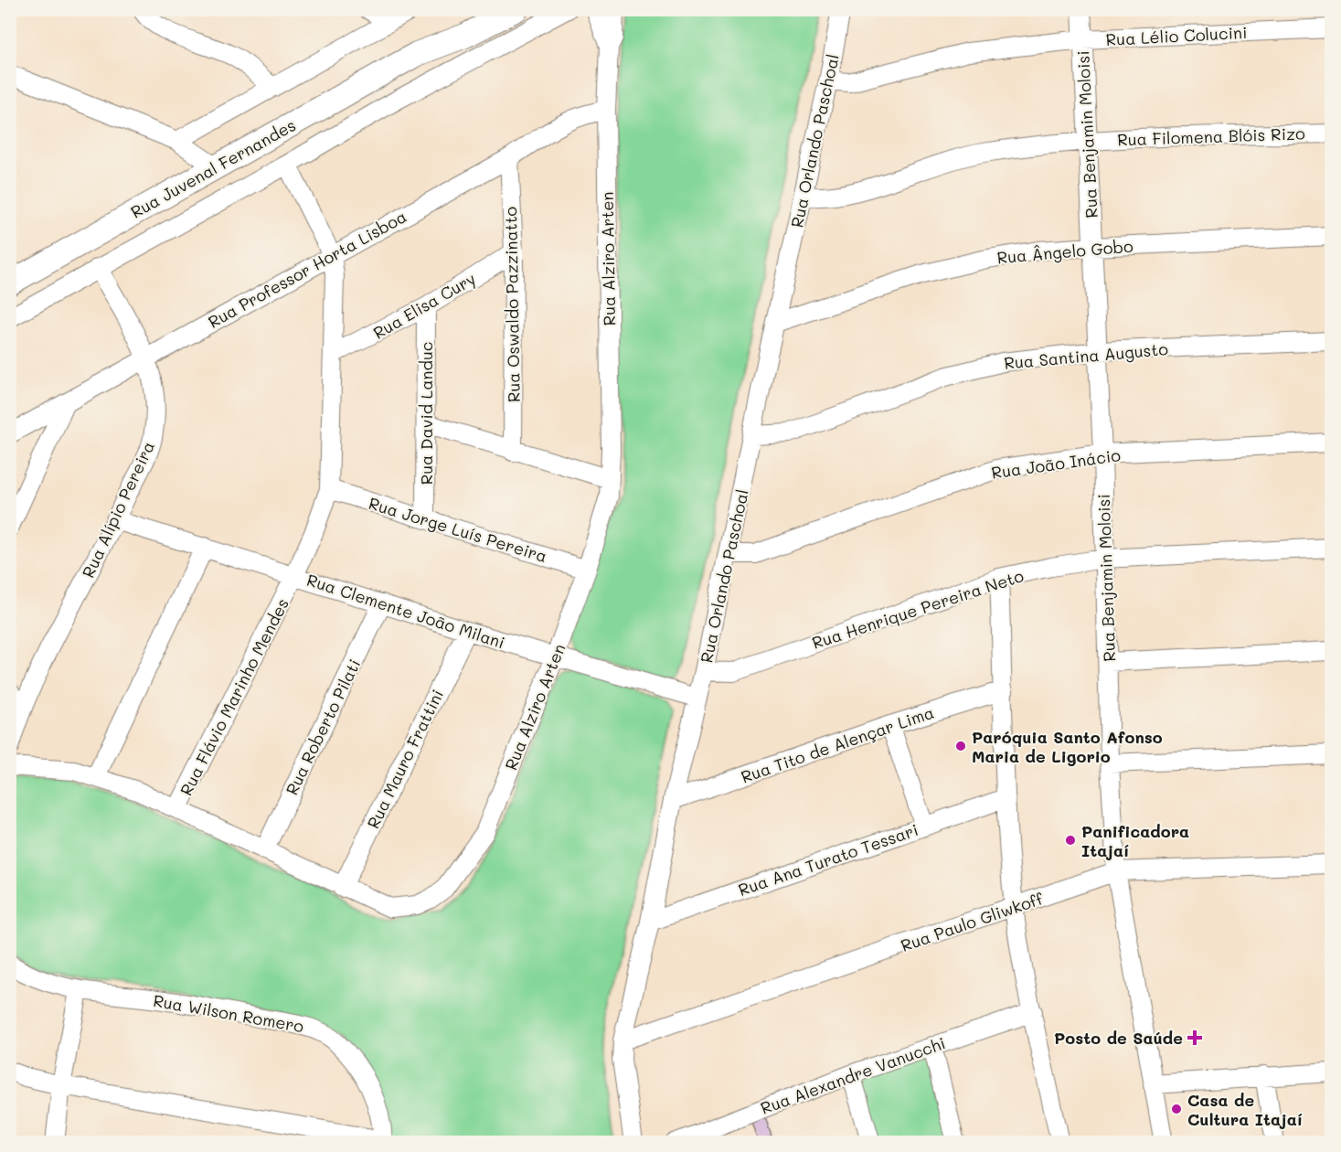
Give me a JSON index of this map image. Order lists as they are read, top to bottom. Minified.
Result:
{"streets":{"main road":["Rua Juvenal Fernandes"],"street":["Rua Lélio Colucini","Rua Benjamin Moloisi","Rua Filomena Blóis Rizo","Rua Orlando Paschoal","Rua Ângelo Gobo","Rua Alziro Arten","Rua Professor Horta Lisboa","Rua Oswaldo Pazzinatto","Rua Elisa Cury","Rua Santina Augusto","Rua David Landuc","Rua João Inácio","Rua Alípio Pereira","Rua Jorge Luís Pereira","Rua Henrique Pereira Neto","Rua Clemente João Milani","Rua Flávio Marinho Mendes","Rua Roberto Pilati","Rua Tito de Alençar Lima","Rua Mauro Frattini","Rua Ana Turato Tessari","Rua Paulo Gliwkoff","Rua Wilson Romero","Rua Alexandre Vanucchi"]},"crossings":[["Rua Lélio Colucini","Rua Benjamin Moloisi"],["Rua Lélio Colucini","Rua Orlando Paschoal"],["Rua Benjamin Moloisi","Rua Filomena Blóis Rizo"],["Rua Benjamin Moloisi","Rua Ângelo Gobo"],["Rua Benjamin Moloisi","Rua Santina Augusto"],["Rua Benjamin Moloisi","Rua João Inácio"],["Rua Benjamin Moloisi","Rua Henrique Pereira Neto"],["Rua Benjamin Moloisi","Rua Paulo Gliwkoff"],["Rua Filomena Blóis Rizo","Rua Orlando Paschoal"],["Rua Orlando Paschoal","Rua Ângelo Gobo"],["Rua Orlando Paschoal","Rua Santina Augusto"],["Rua Orlando Paschoal","Rua João Inácio"],["Rua Orlando Paschoal","Rua Henrique Pereira Neto"],["Rua Orlando Paschoal","Rua Clemente João Milani"],["Rua Orlando Paschoal","Rua Tito de Alençar Lima"],["Rua Orlando Paschoal","Rua Ana Turato Tessari"],["Rua Orlando Paschoal","Rua Paulo Gliwkoff"],["Rua Juvenal Fernandes","Rua Alípio Pereira"],["Rua Alziro Arten","Rua Professor Horta Lisboa"],["Rua Alziro Arten","Rua Jorge Luís Pereira"],["Rua Alziro Arten","Rua Clemente João Milani"],["Rua Alziro Arten","Rua Flávio Marinho Mendes"],["Rua Alziro Arten","Rua Roberto Pilati"],["Rua Alziro Arten","Rua Mauro Frattini"],["Rua Professor Horta Lisboa","Rua Oswaldo Pazzinatto"],["Rua Professor Horta Lisboa","Rua Alípio Pereira"],["Rua Professor Horta Lisboa","Rua Flávio Marinho Mendes"],["Rua Oswaldo Pazzinatto","Rua Elisa Cury"],["Rua Elisa Cury","Rua David Landuc"],["Rua Elisa Cury","Rua Flávio Marinho Mendes"],["Rua David Landuc","Rua Jorge Luís Pereira"],["Rua Alípio Pereira","Rua Clemente João Milani"],["Rua Jorge Luís Pereira","Rua Flávio Marinho Mendes"],["Rua Clemente João Milani","Rua Flávio Marinho Mendes"],["Rua Clemente João Milani","Rua Roberto Pilati"],["Rua Clemente João Milani","Rua Mauro Frattini"]],"places":{"other":["Paróquia Santo Afonso Maria de Ligorio","Panificadora Itajaí","Casa de Cultura Itajaí"],"health":["Posto de Saúde"]}}
